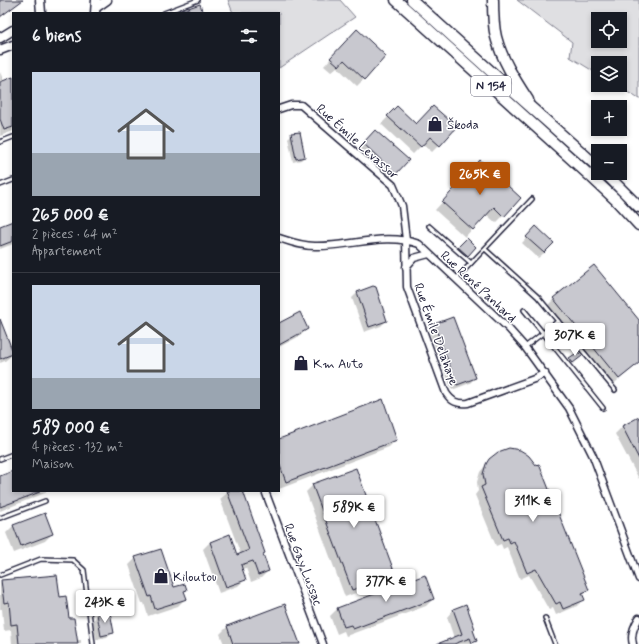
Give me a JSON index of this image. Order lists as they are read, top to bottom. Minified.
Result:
{"streets":{"highway":["N 154"],"street":["Rue Émile Levassor","Rue René Panhard","Rue Émile Delahaye","Rue Gay Lussac"]},"crossings":[["Rue Émile Levassor","Rue René Panhard"],["Rue Émile Levassor","Rue Émile Delahaye"],["Rue René Panhard","Rue Émile Delahaye"]],"places":{"shop":["Škoda","Km Auto","Kiloutou"]},"page":{"map_buttons":["+","−"],"heading":"6 biens","list":[{"name":"265 000 €","note":"2 pièces · 64 m² · Appartement"},{"name":"589 000 €","note":"4 pièces · 132 m² · Maison"}],"price":["265K €","307K €","311K €","589K €","377K €","243K €"]}}
